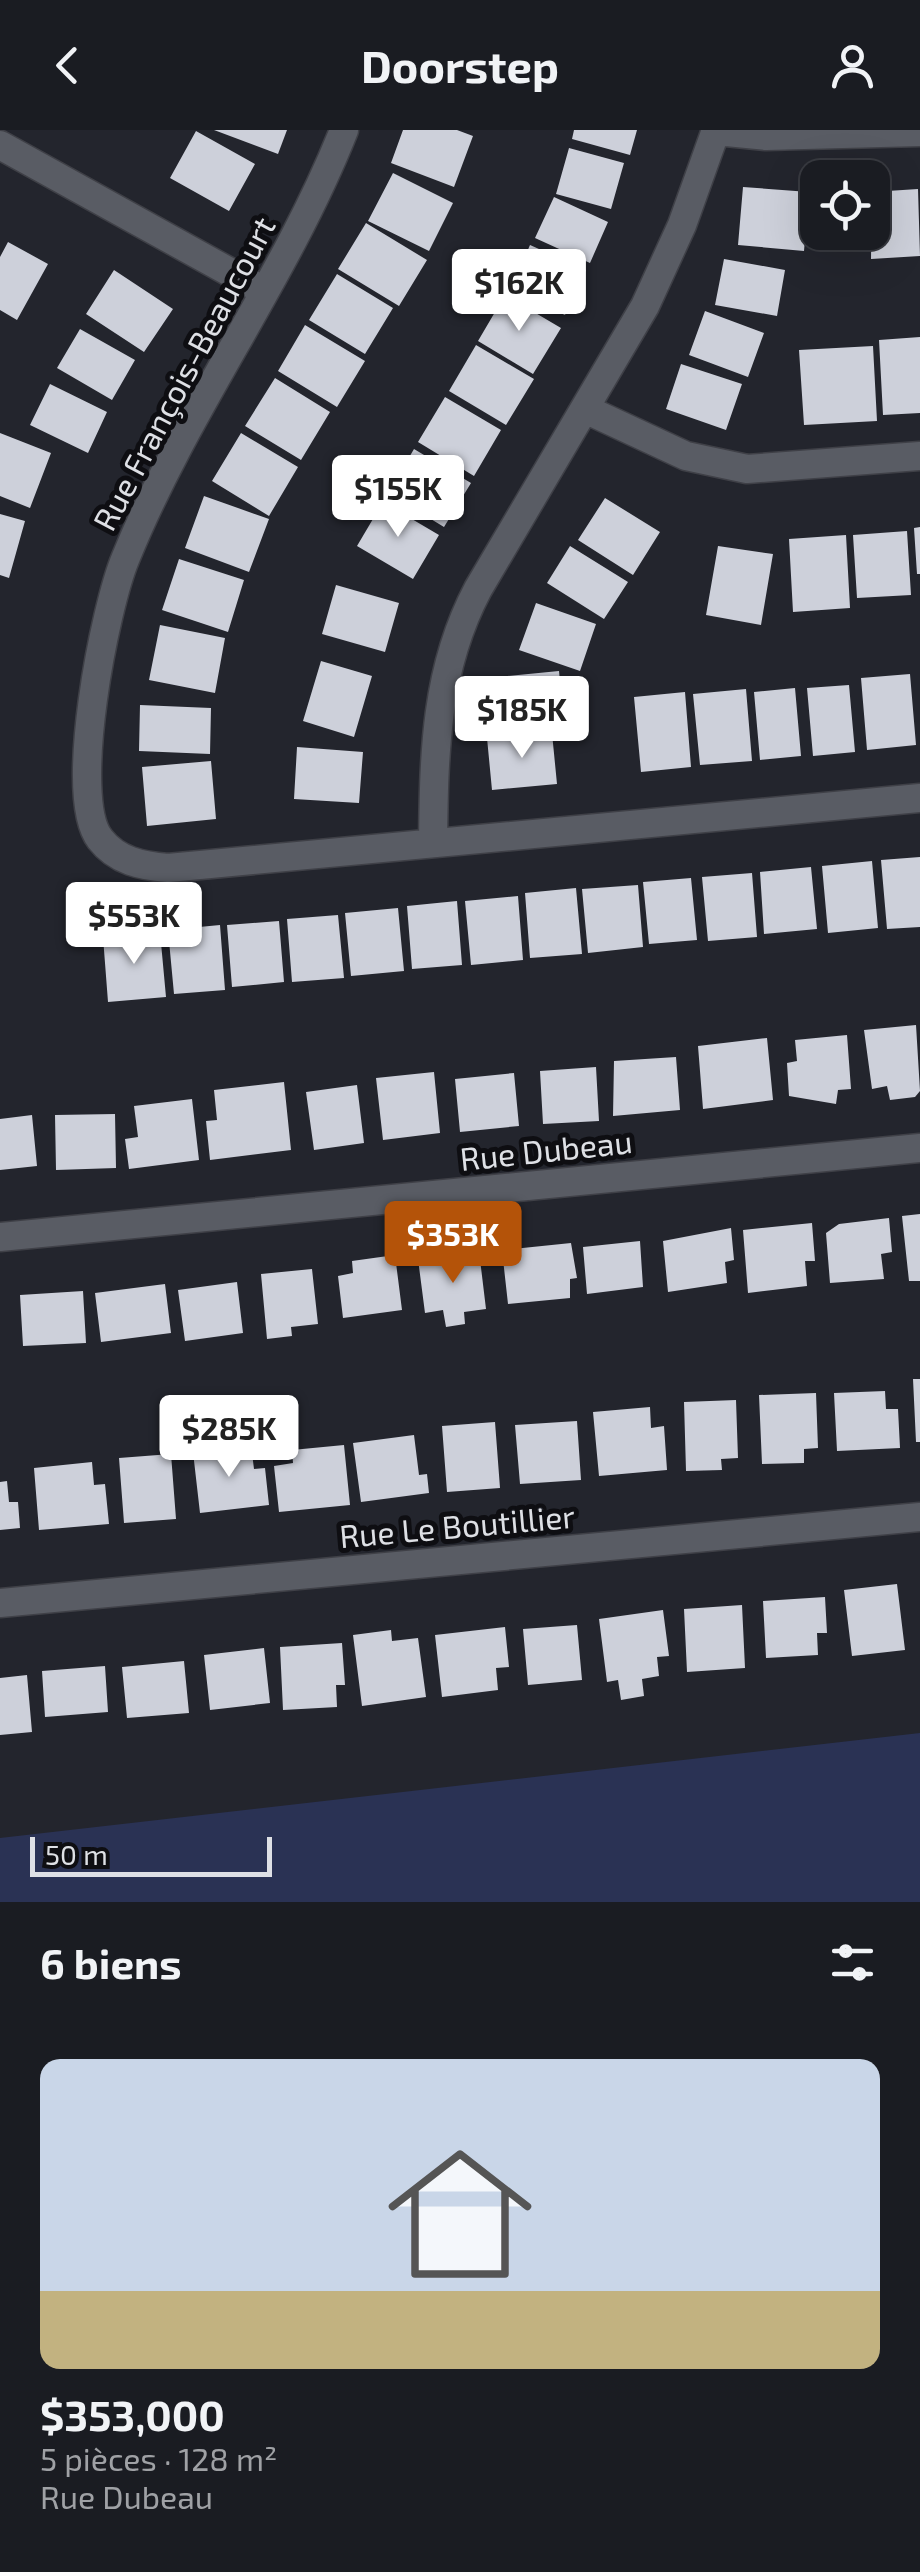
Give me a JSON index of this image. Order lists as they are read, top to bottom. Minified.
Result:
{"streets":{"street":["Rue François-Beaucourt","Rue Dubeau","Rue Le Boutillier"]},"scale_bar":"50 m","page":{"header":"Doorstep","price":["$162K","$155K","$185K","$553K","$353K","$285K"],"scale":"50 m","heading":"6 biens","list":[{"name":"$353,000","note":"5 pièces · 128 m² · Rue Dubeau"}]}}
